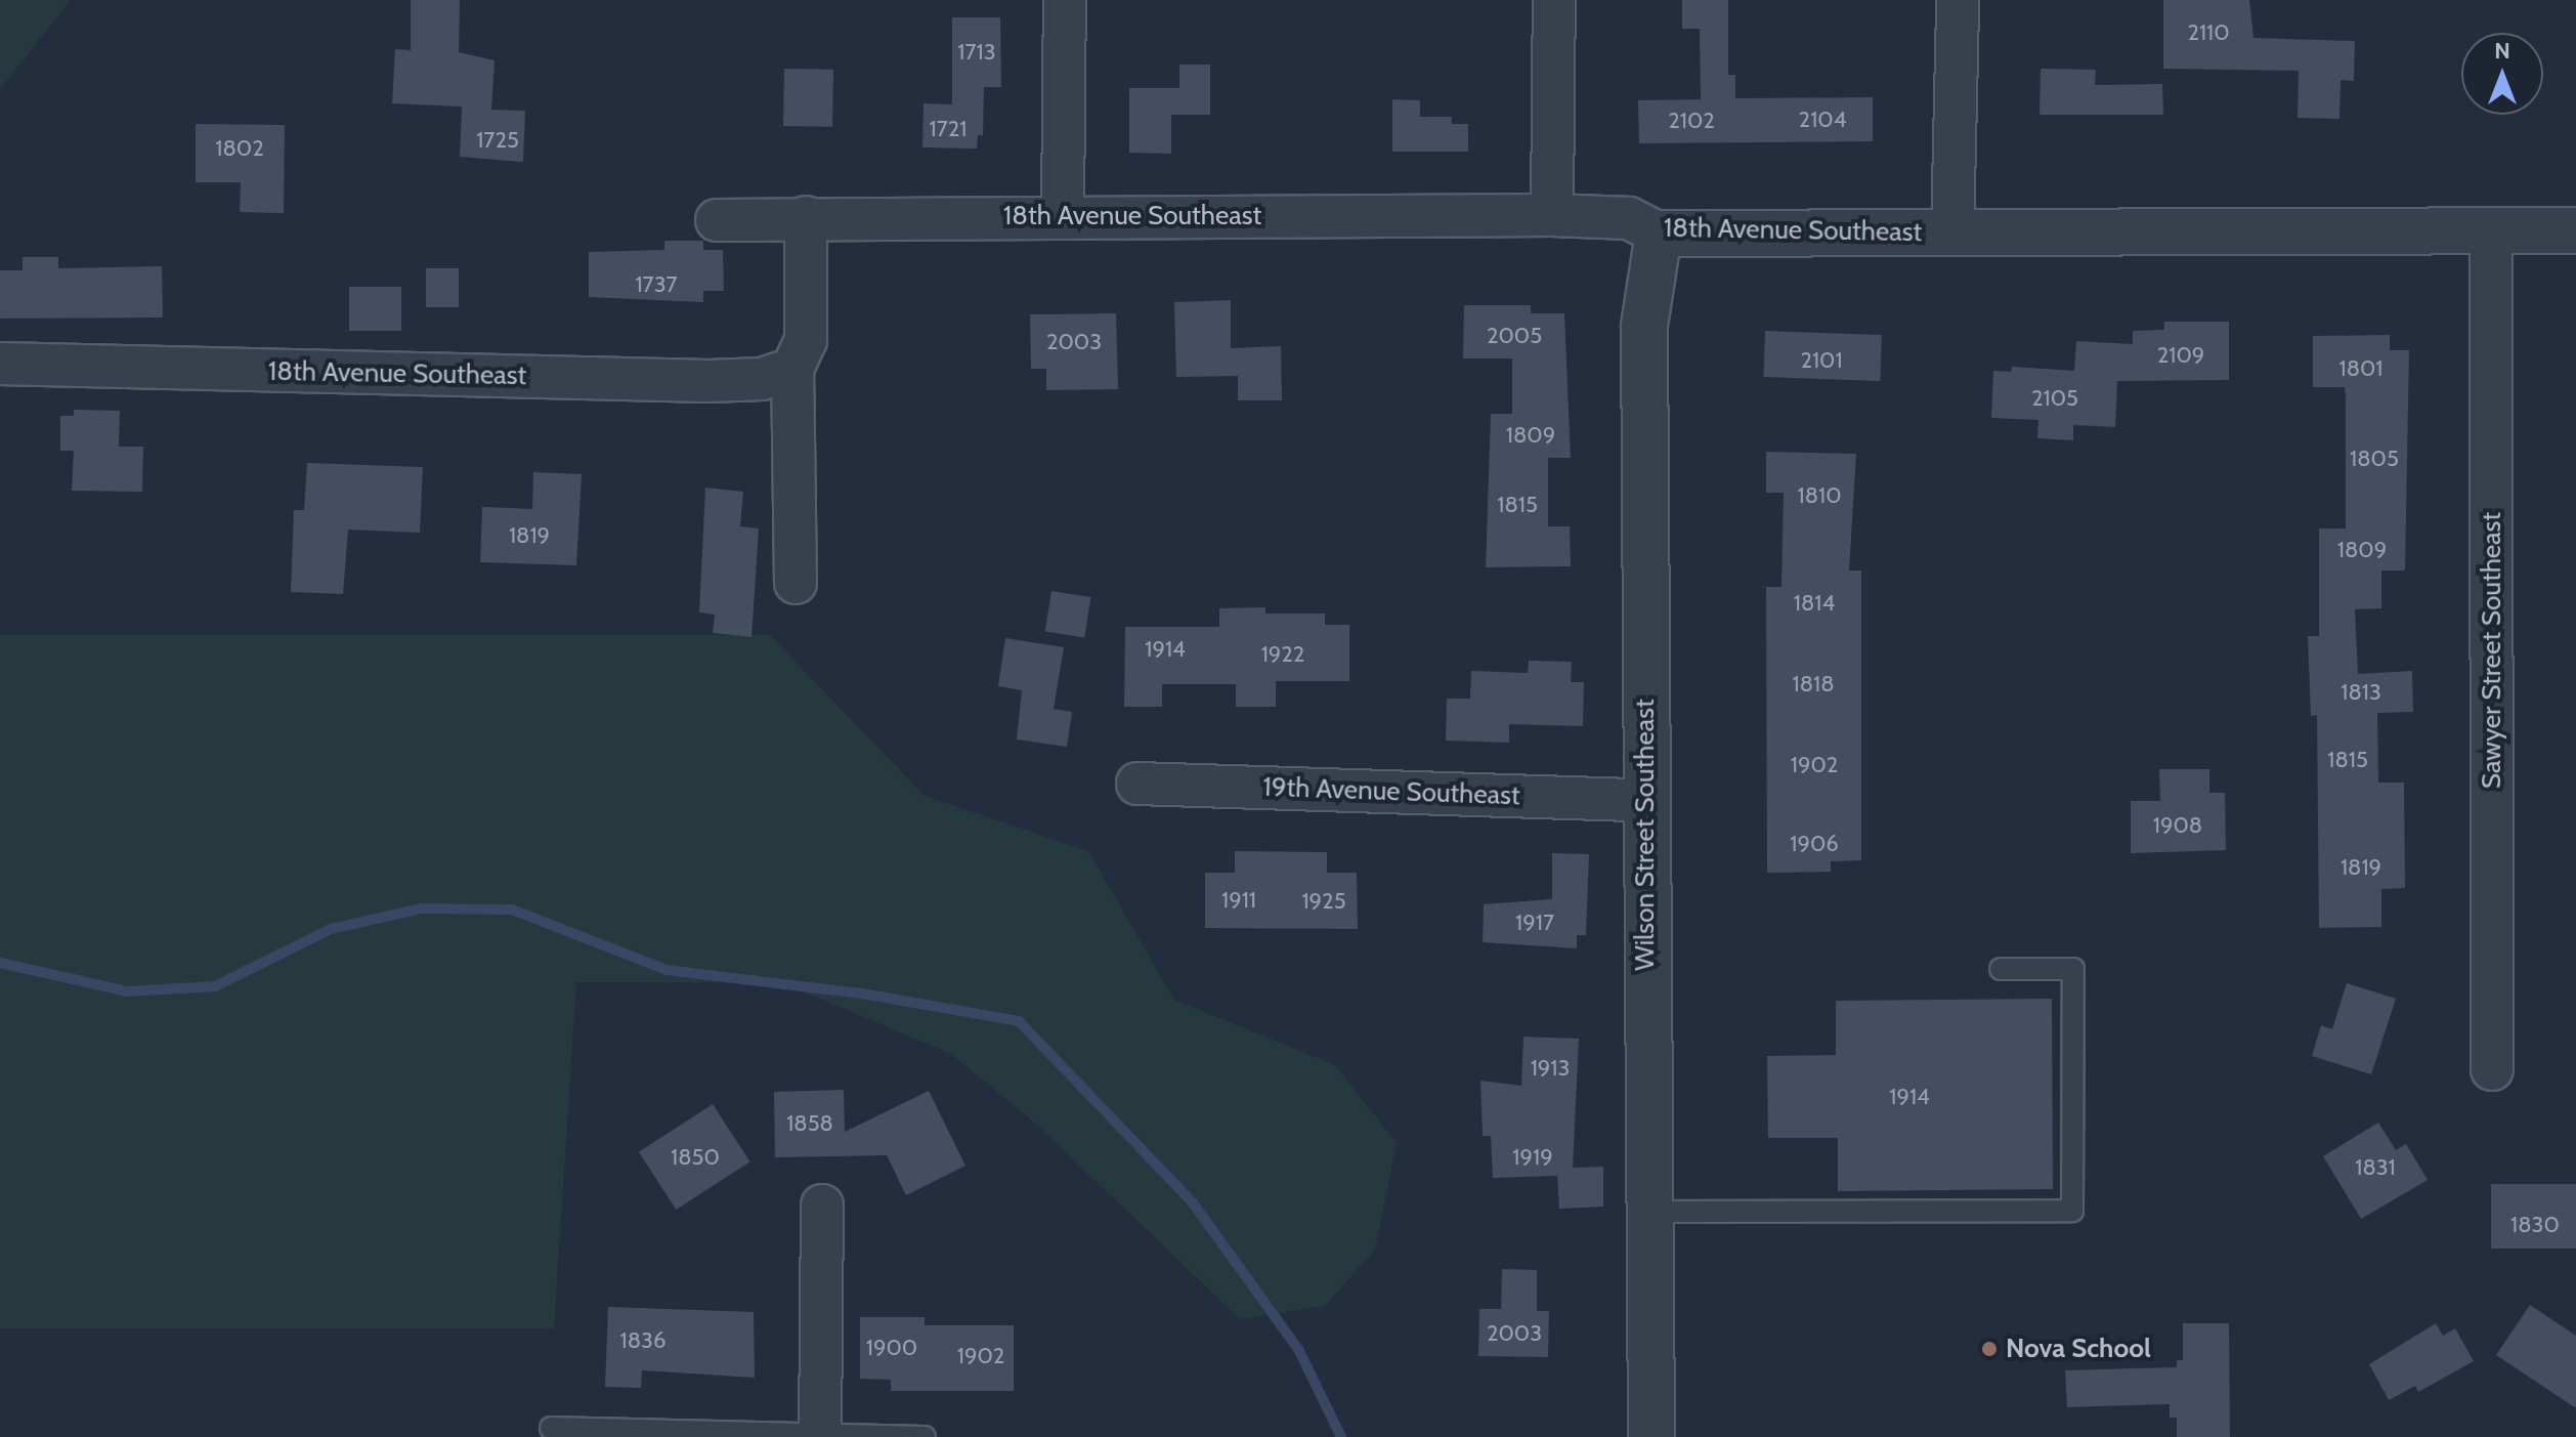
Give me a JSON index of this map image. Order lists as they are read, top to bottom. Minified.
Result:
{"streets":{"street":["18th Avenue Southeast","Sawyer Street Southeast","19th Avenue Southeast","Wilson Street Southeast"]},"crossings":[["18th Avenue Southeast","Sawyer Street Southeast"],["18th Avenue Southeast","Wilson Street Southeast"],["19th Avenue Southeast","Wilson Street Southeast"]],"places":["Nova School"],"house_numbers":["2110","1713","2104","2102","1721","1725","1802","1737","2005","2003","2109","2101","1801","2105","1809","1805","1810","1815","1819","1809","1814","1914","1922","1818","1813","1815","1902","1908","1906","1819","1911","1925","1917","1913","1914","1858","1850","1919","1831","1830","2003","1836","1900","1902"],"north":"top"}
